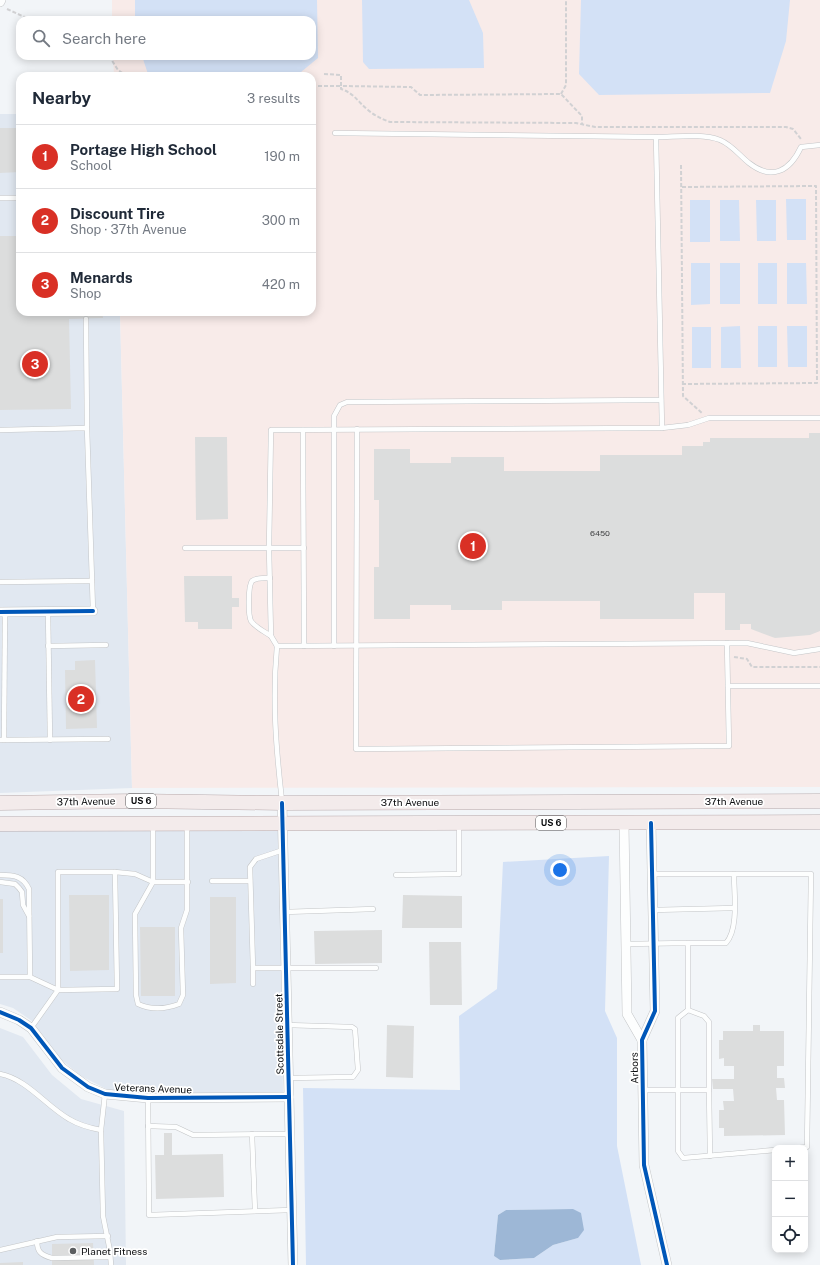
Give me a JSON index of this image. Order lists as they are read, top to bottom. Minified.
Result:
{"streets":{"main road":["37th Avenue","US 6"],"street":["Scottsdale Street","Arbors","Veterans Avenue"]},"crossings":[["37th Avenue","Scottsdale Street"],["US 6","Scottsdale Street"],["US 6","Arbors"],["Scottsdale Street","Veterans Avenue"]],"places":["Planet Fitness"],"house_numbers":["6450"],"page":{"search":"Search here","heading":["Nearby","3 results"],"list":[{"mark":"1","name":"Portage High School","note":"School","value":"190 m"},{"mark":"2","name":"Discount Tire","note":"Shop · 37th Avenue","value":"300 m"},{"mark":"3","name":"Menards","note":"Shop","value":"420 m"}],"pins":["3","1","2"],"map_buttons":["+","−"]}}
